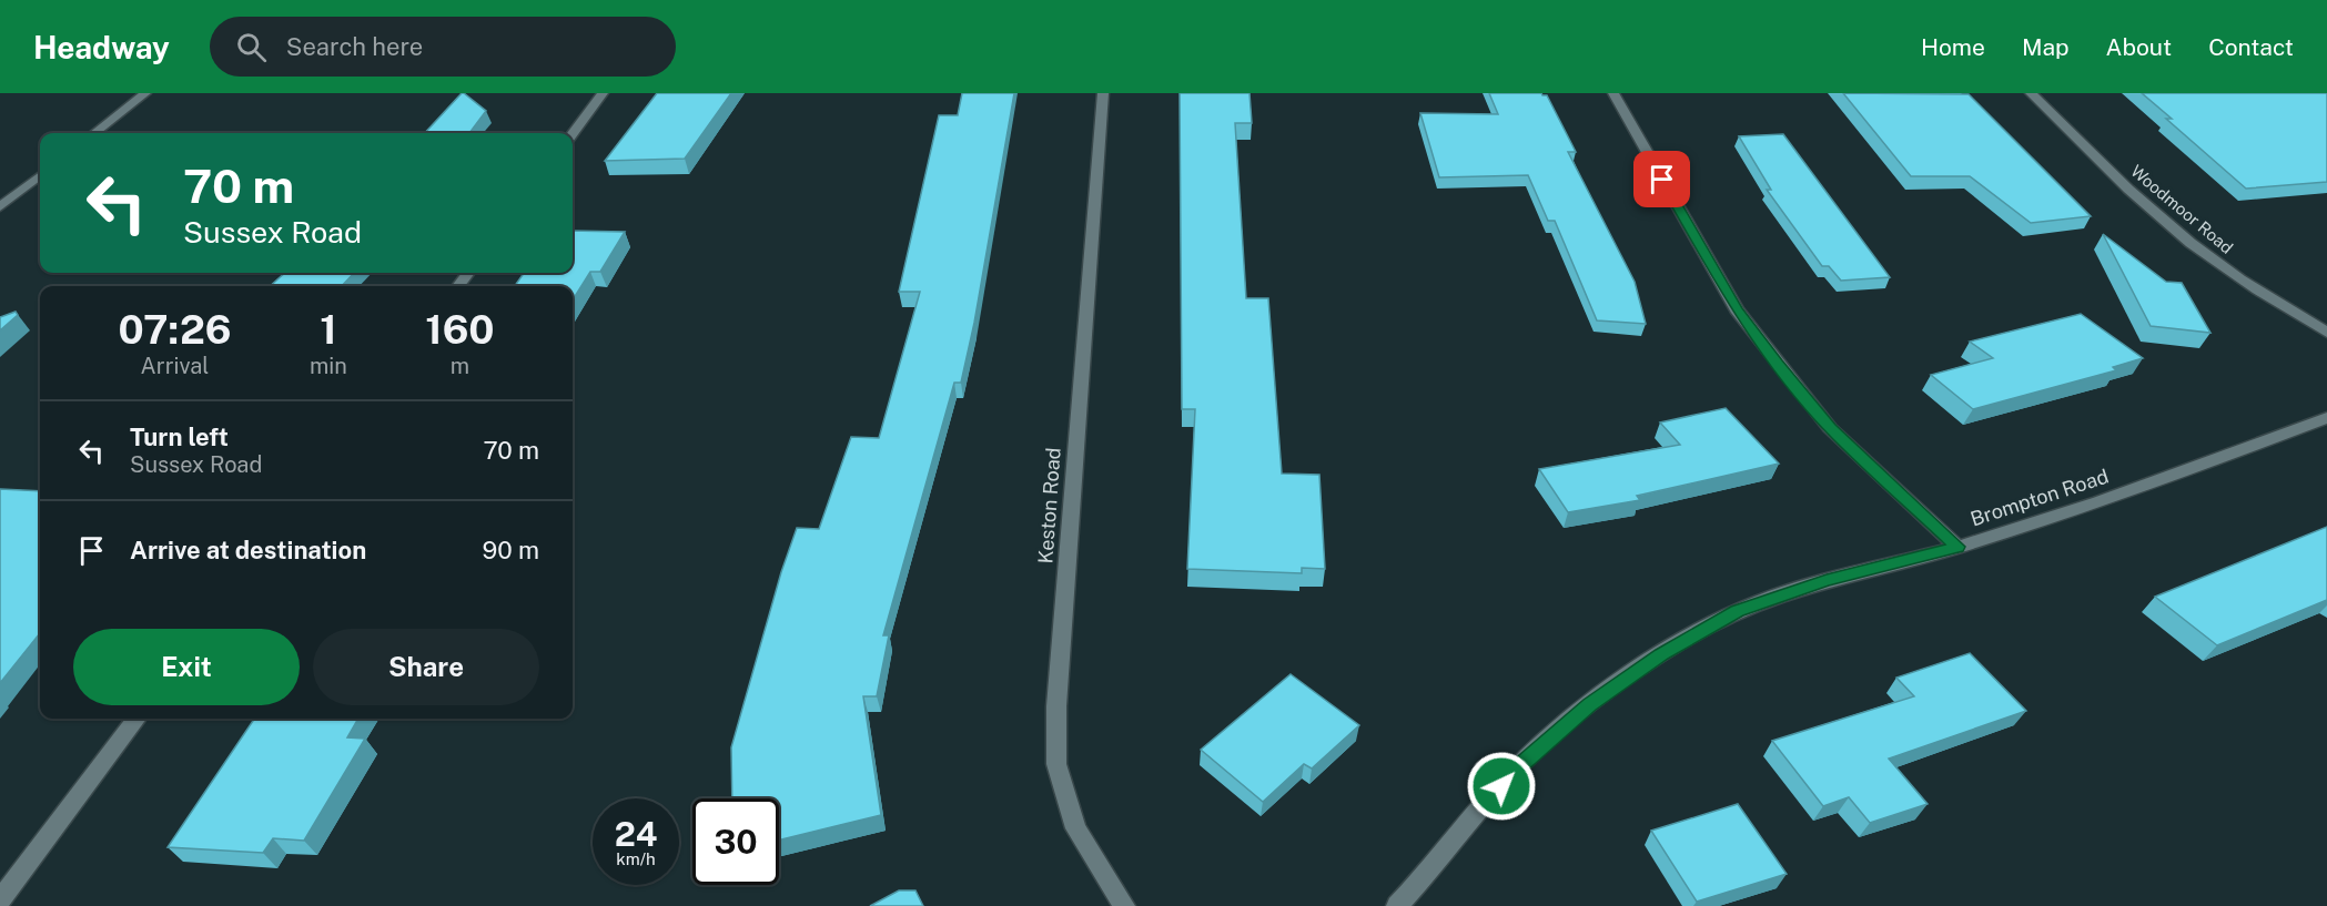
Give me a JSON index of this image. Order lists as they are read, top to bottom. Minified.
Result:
{"streets":{"street":["Woodmoor Road","Brompton Road","Keston Road"]},"page":{"header":"Headway","search":"Search here","nav":["Home","Map","About","Contact"],"turn":["70 m","Sussex Road"],"eta":["07:26","Arrival","1","min","160","m"],"list":[{"name":"Turn left","note":"Sussex Road","value":"70 m"},{"name":"Arrive at destination","value":"90 m"}],"buttons":["Exit","Share"],"speed":"24 km/h","limit":"30"}}
